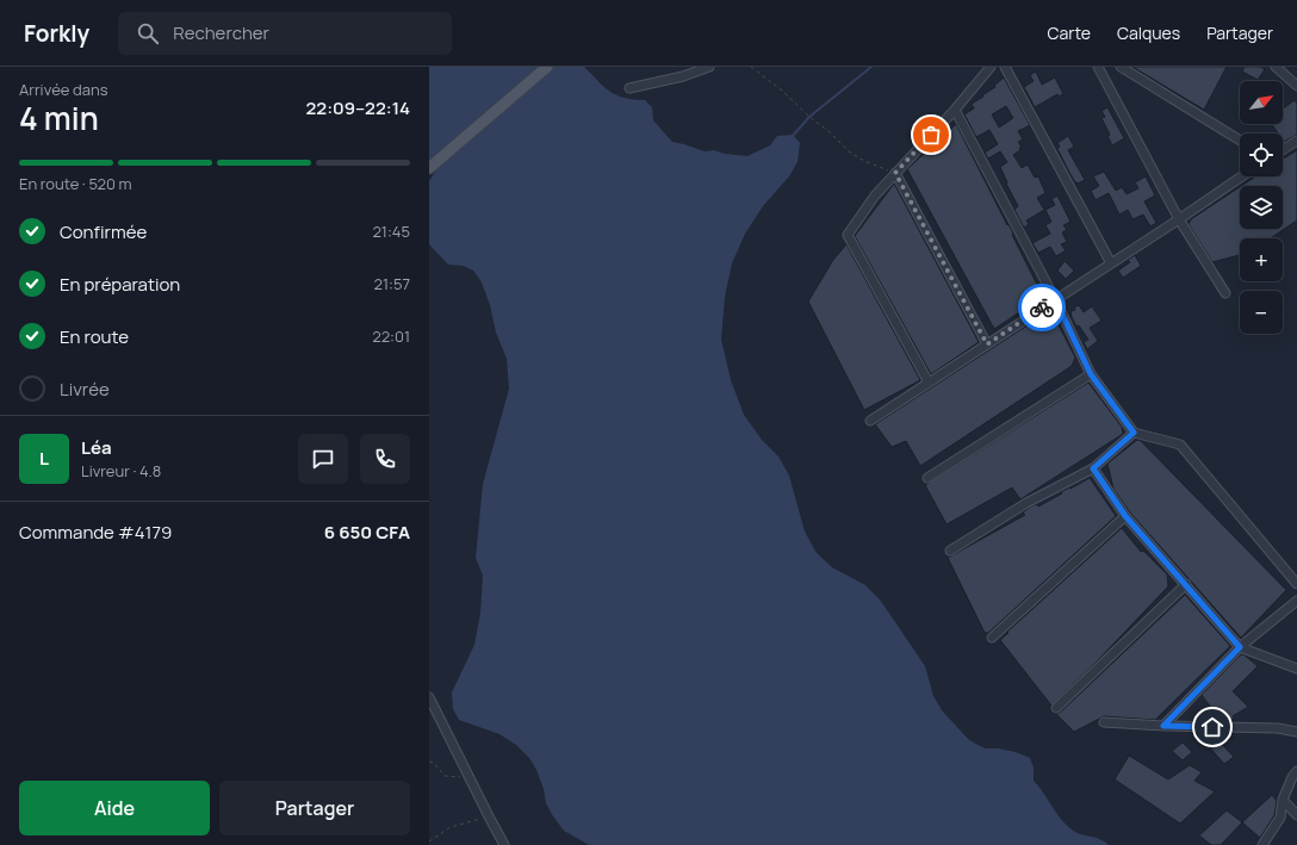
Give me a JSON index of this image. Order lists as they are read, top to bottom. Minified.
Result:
{"north":"top right","page":{"header":"Forkly","search":"Rechercher","nav":["Carte","Calques","Partager"],"heading":["4 min","Arrivée dans","22:09–22:14"],"panel":["Léa","Livreur · 4.8","Commande #4179","6 650 CFA"],"map_buttons":["+","−"],"bar":"En route · 520 m","list":[["Confirmée","21:45"],["En préparation","21:57"],["En route","22:01"],"Livrée"],"round":"L","buttons":["Aide","Partager"]}}
